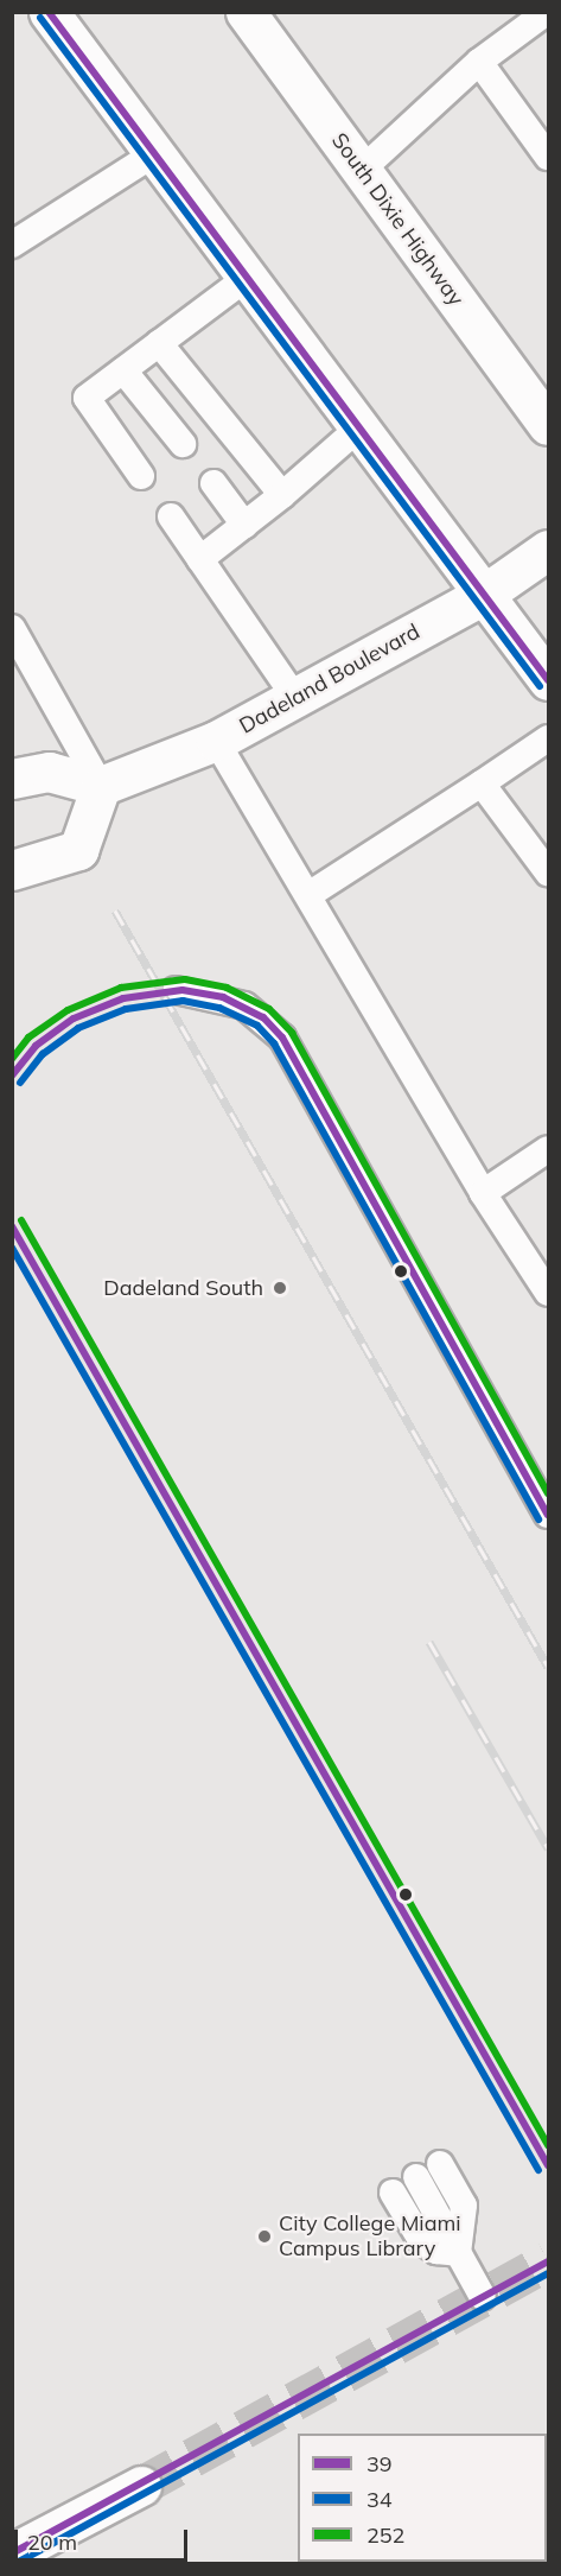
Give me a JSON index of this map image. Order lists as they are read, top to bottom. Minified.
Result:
{"streets":{"main road":["South Dixie Highway","Dadeland Boulevard"]},"places":["Dadeland South","City College Miami Campus Library"],"lines":["transit line 39","transit line 34","transit line 252"],"legend":["39","34","252"],"scale_bar":"20 m"}
